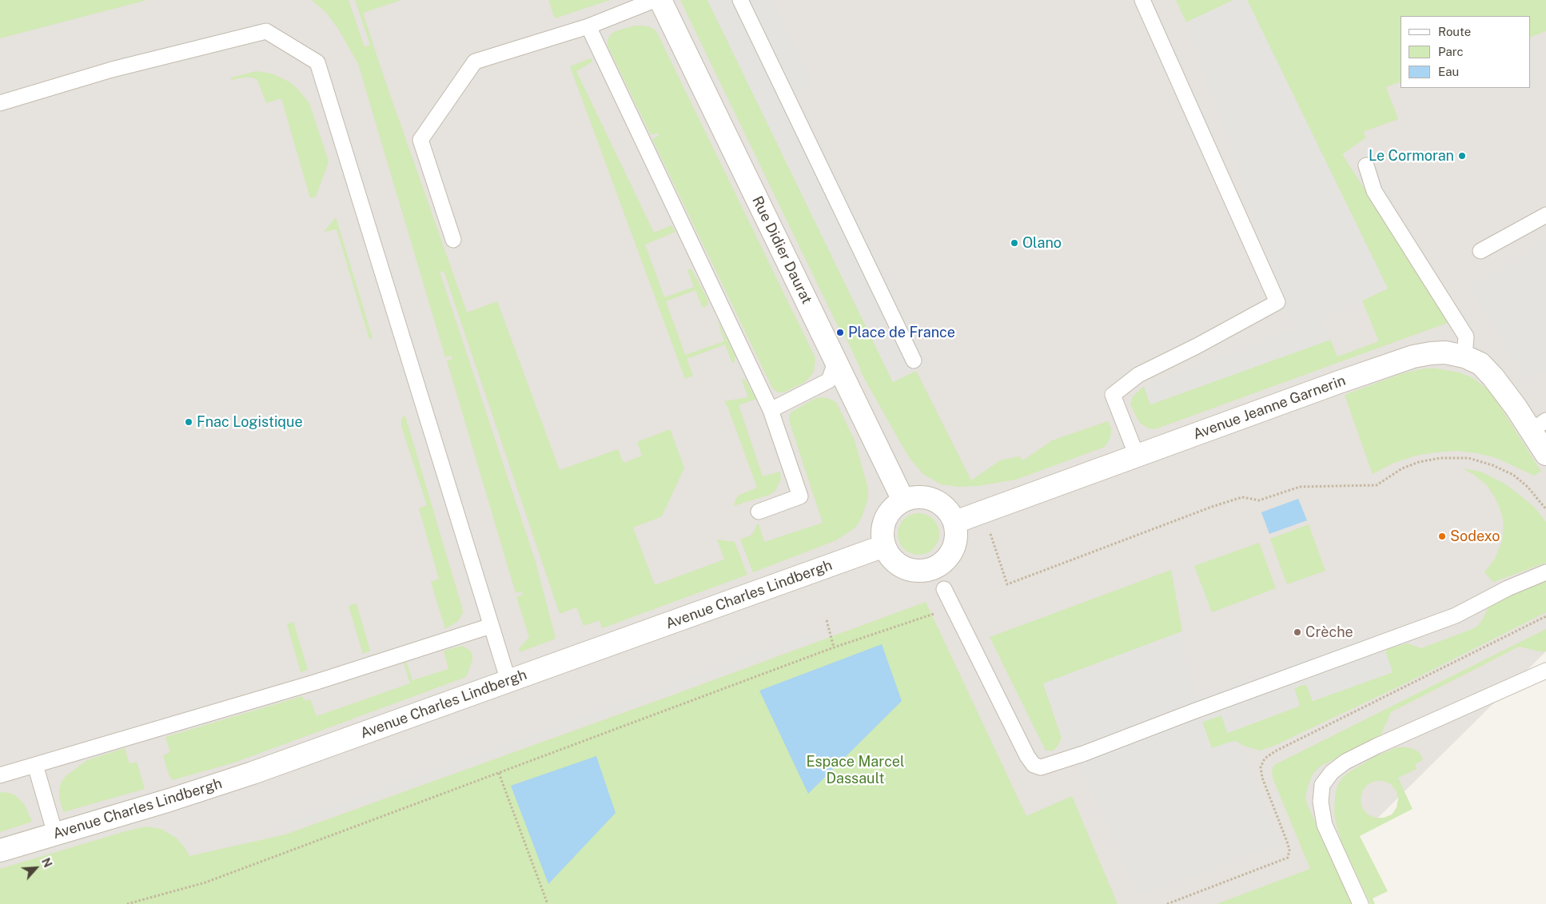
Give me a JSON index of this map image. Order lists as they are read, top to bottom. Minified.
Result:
{"streets":{"street":["Rue Didier Daurat","Avenue Jeanne Garnerin","Avenue Charles Lindbergh"]},"crossings":[["Rue Didier Daurat","Avenue Jeanne Garnerin"],["Rue Didier Daurat","Avenue Charles Lindbergh"],["Avenue Jeanne Garnerin","Avenue Charles Lindbergh"]],"parks":["Espace Marcel Dassault"],"places":["Le Cormoran","Olano","Place de France","Fnac Logistique","Sodexo","Crèche"],"legend":["Route","Parc","Eau"],"north":"top right"}
